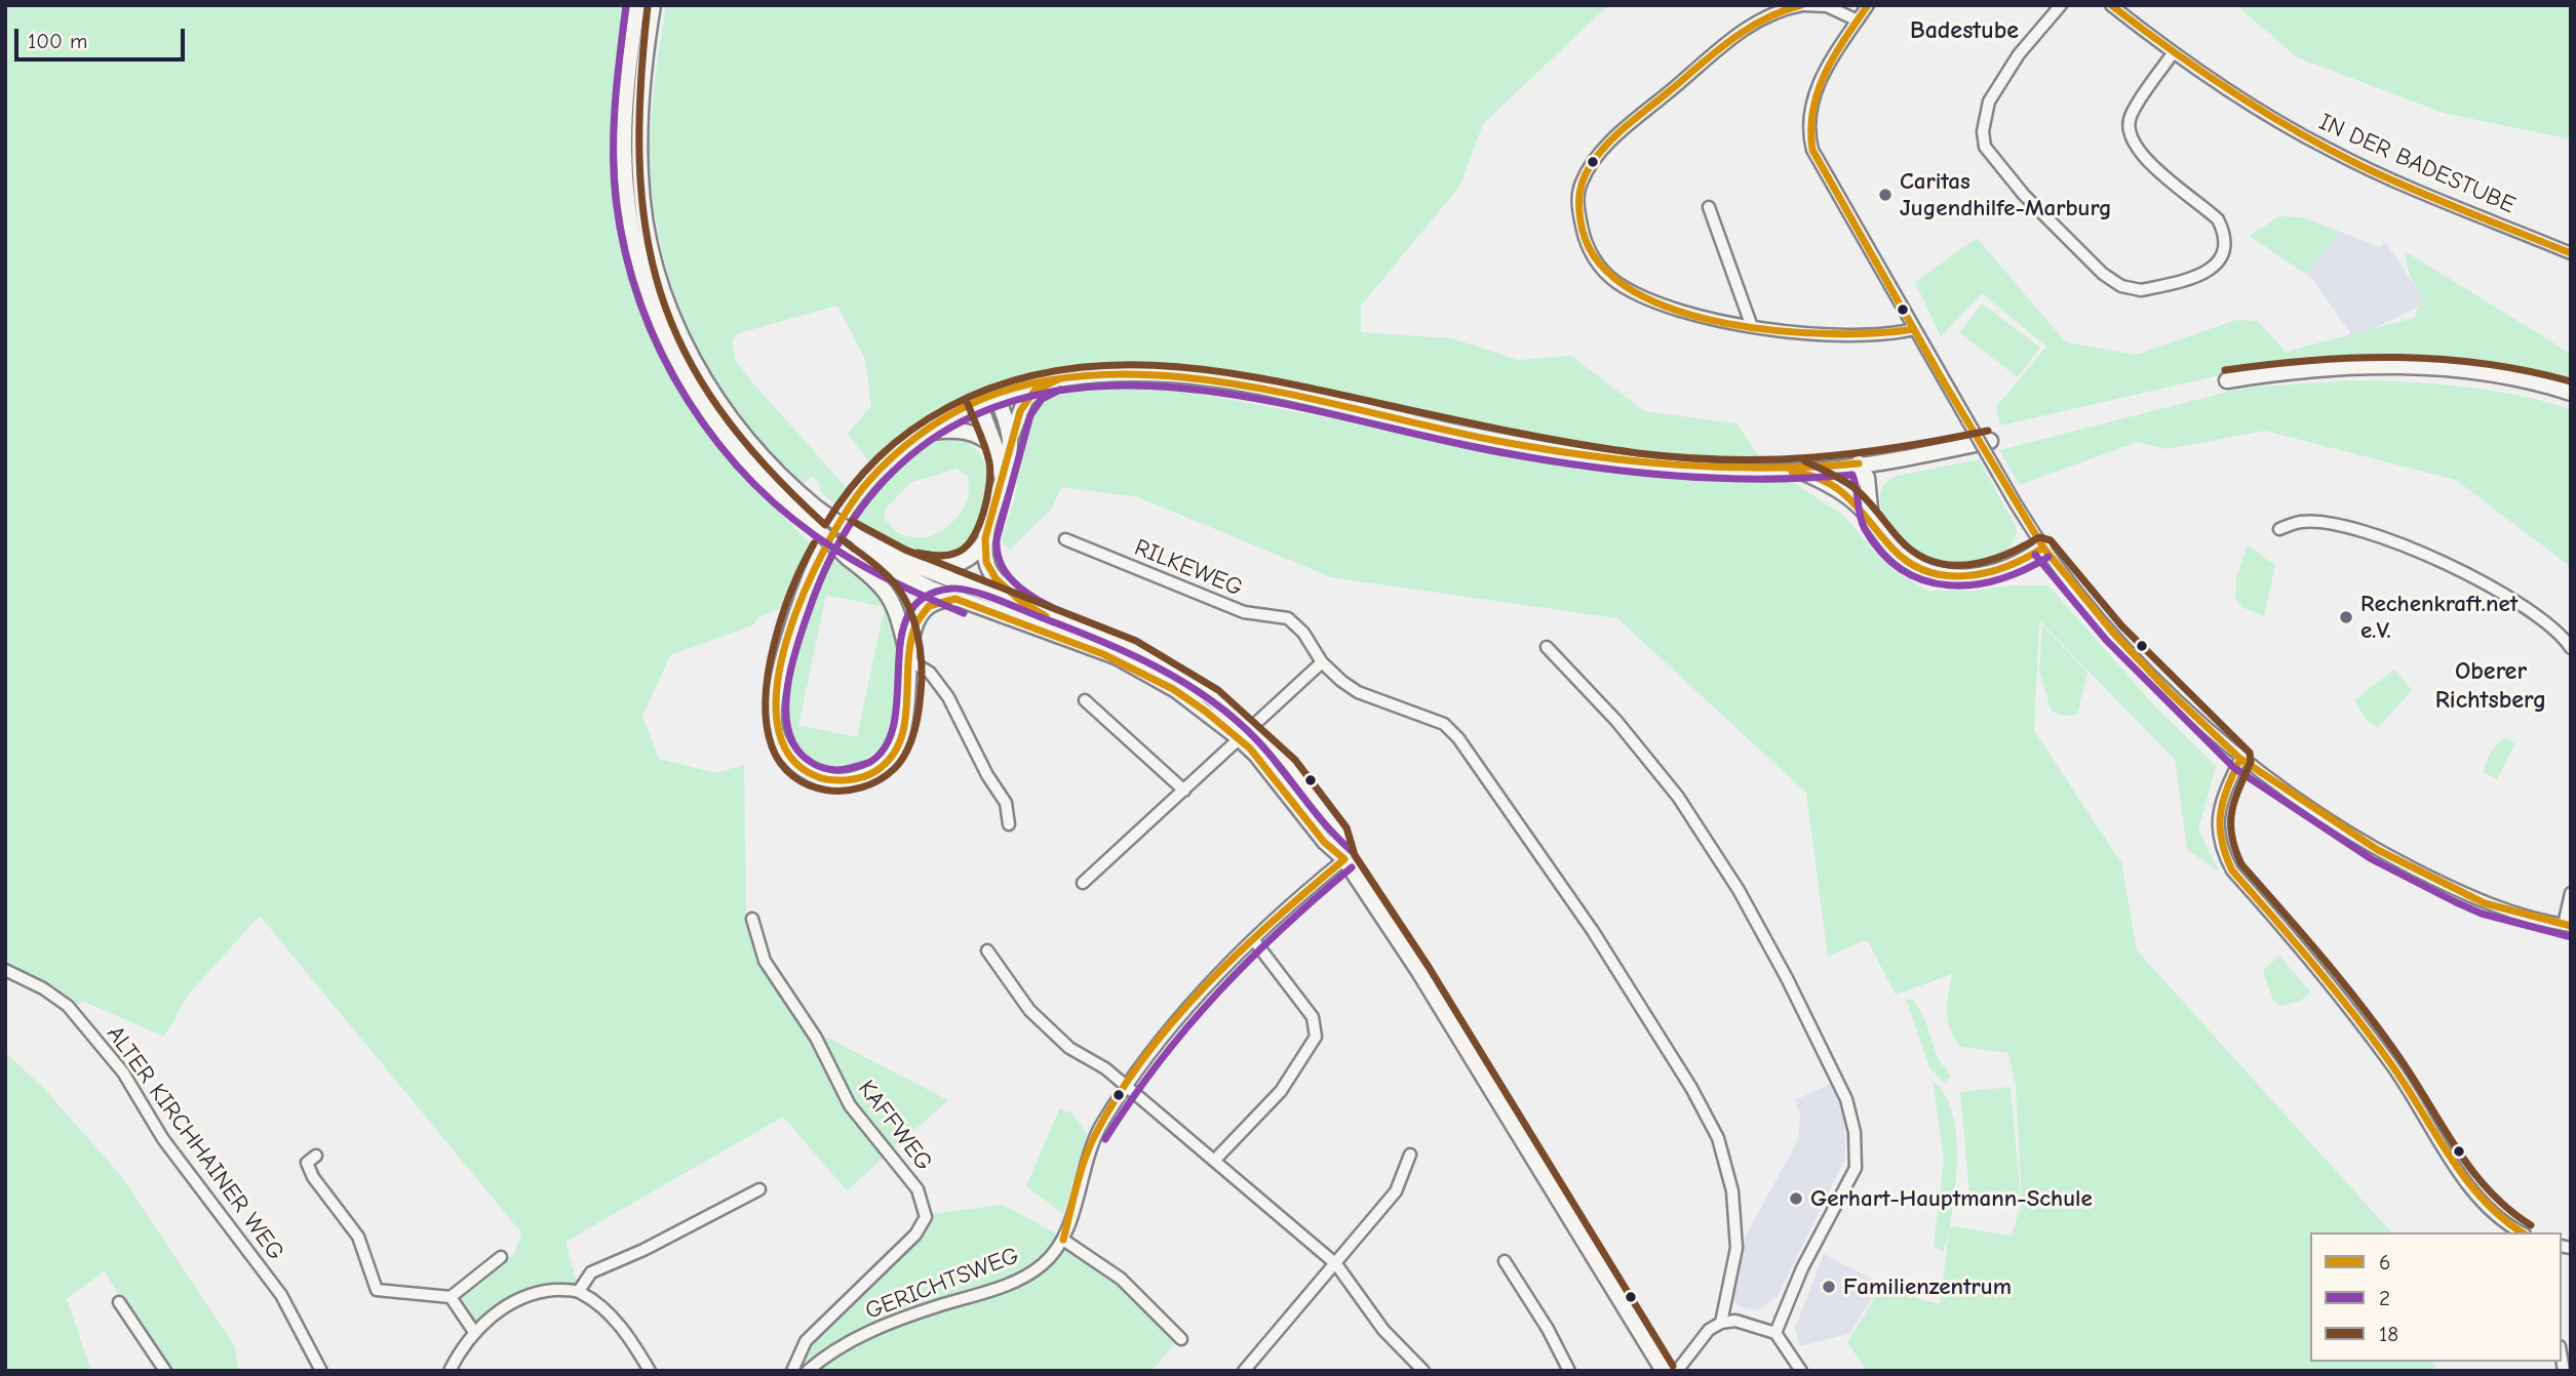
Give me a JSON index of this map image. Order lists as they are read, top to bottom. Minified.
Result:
{"streets":{"street":["IN DER BADESTUBE","RILKEWEG","KAFFWEG","ALTER KIRCHHAINER WEG","GERICHTSWEG"]},"districts":["Badestube","Oberer Richtsberg"],"places":["Caritas Jugendhilfe-Marburg","Rechenkraft.net e.V.","Gerhart-Hauptmann-Schule","Familienzentrum"],"lines":["transit line 6","transit line 2","transit line 18"],"legend":["6","2","18"],"scale_bar":"100 m"}
